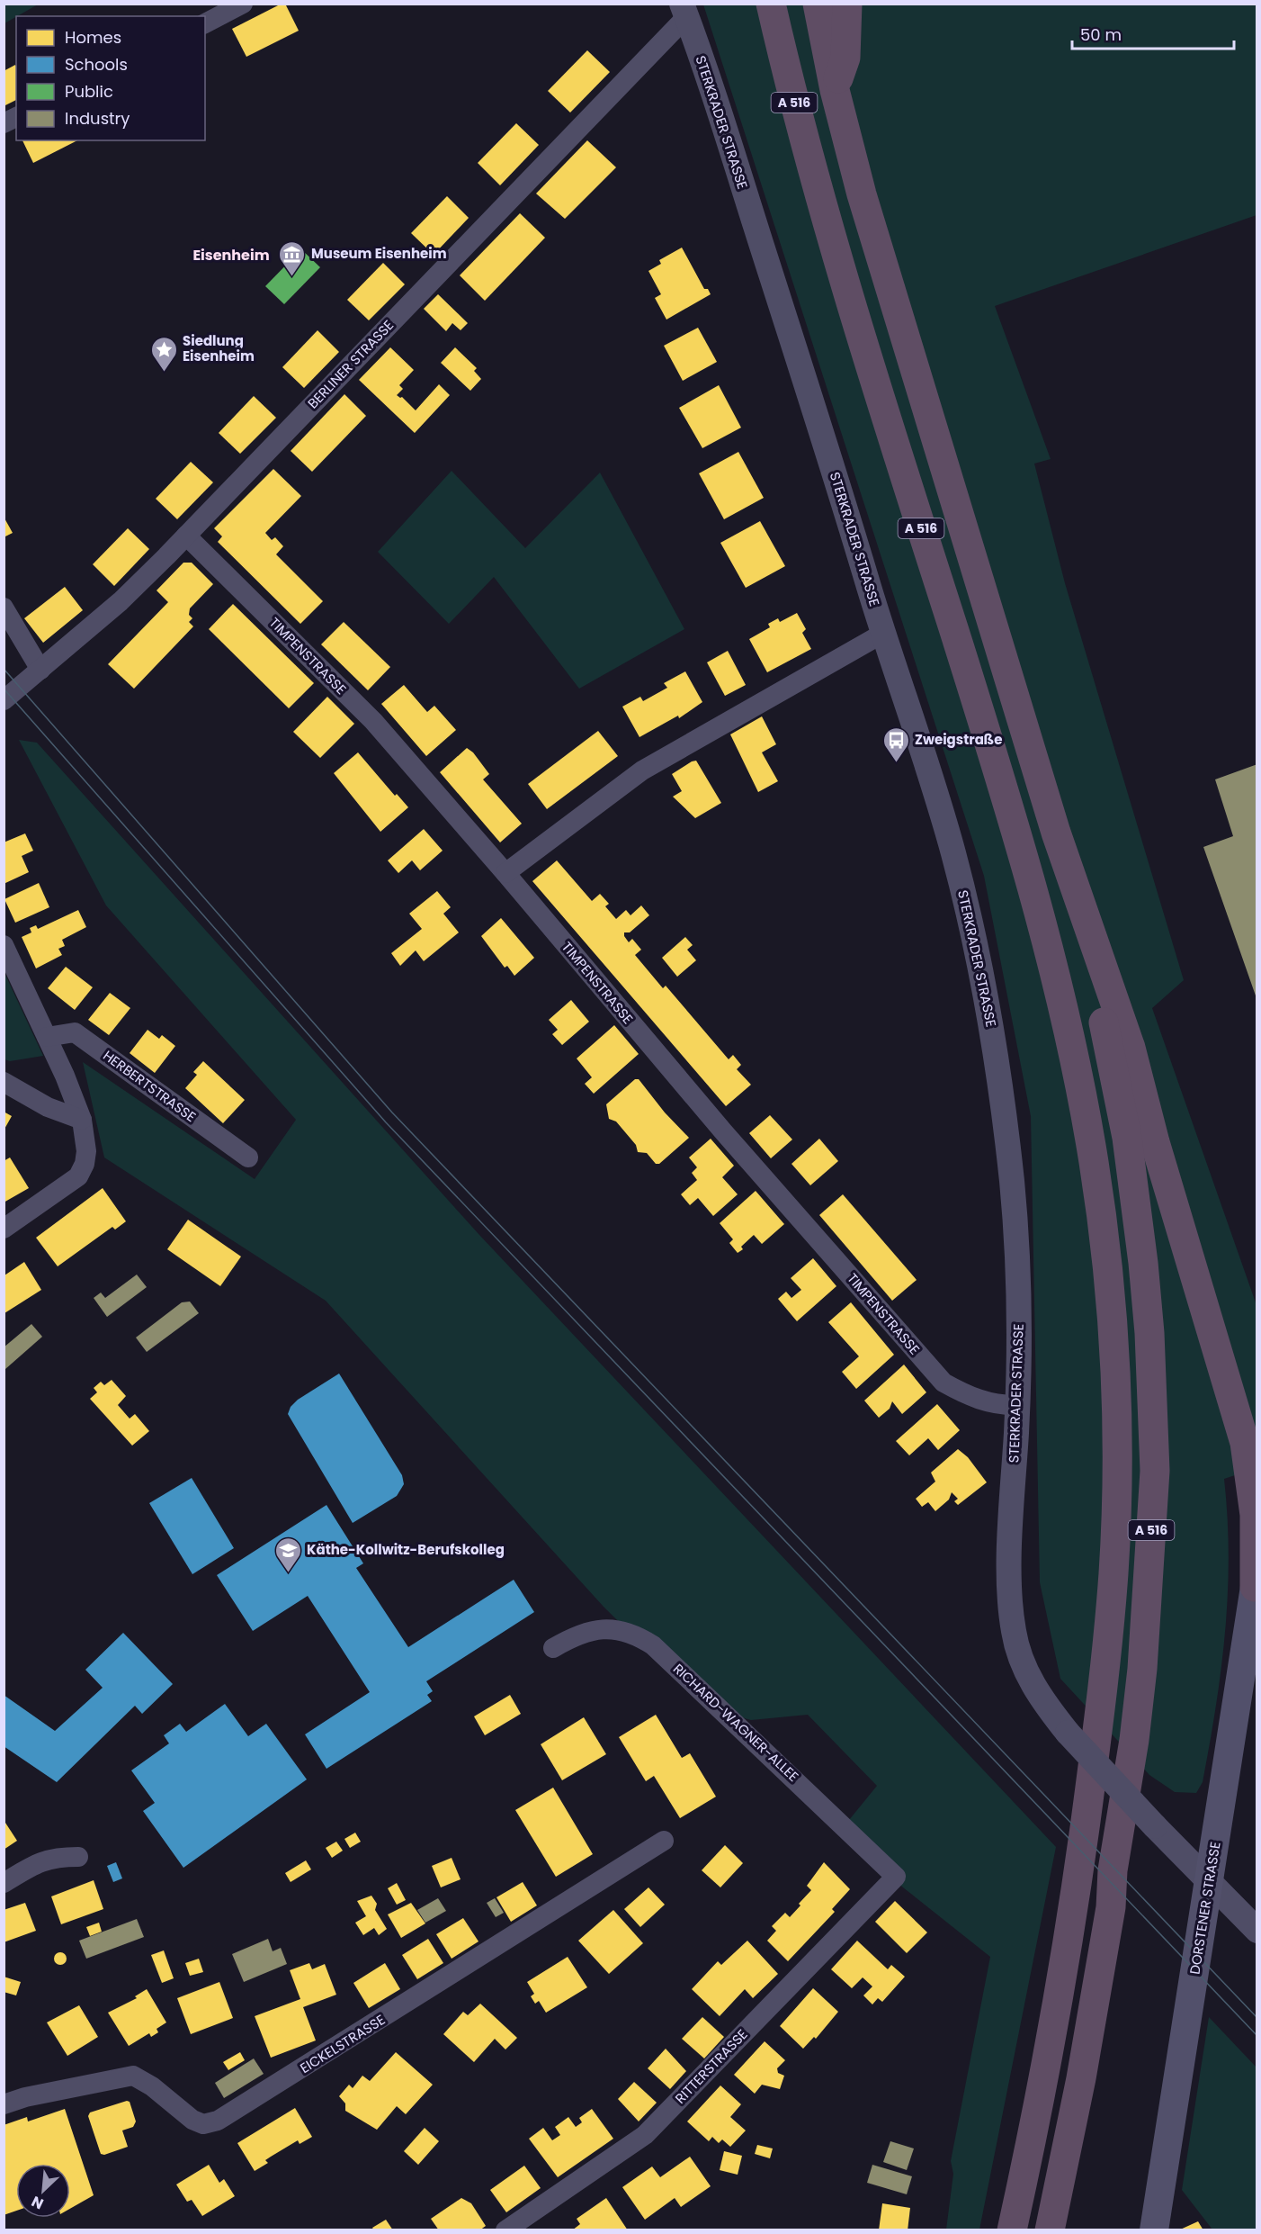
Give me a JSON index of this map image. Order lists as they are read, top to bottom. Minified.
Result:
{"streets":{"highway":["A 516"],"main road":["DORSTENER STRASSE"],"street":["STERKRADER STRASSE","BERLINER STRASSE","TIMPENSTRASSE","HERBERTSTRASSE","RICHARD-WAGNER-ALLEE","EICKELSTRASSE","RITTERSTRASSE"]},"crossings":[["STERKRADER STRASSE","BERLINER STRASSE"],["STERKRADER STRASSE","TIMPENSTRASSE"],["STERKRADER STRASSE","DORSTENER STRASSE"],["BERLINER STRASSE","TIMPENSTRASSE"],["RICHARD-WAGNER-ALLEE","RITTERSTRASSE"]],"districts":["Eisenheim"],"places":{"museum":["Museum Eisenheim"],"place":["Siedlung Eisenheim"],"bus stop":["Zweigstraße"],"school or university":["Käthe-Kollwitz-Berufskolleg"]},"legend":["Homes","Schools","Public","Industry"],"scale_bar":"50 m","north":"bottom left"}
